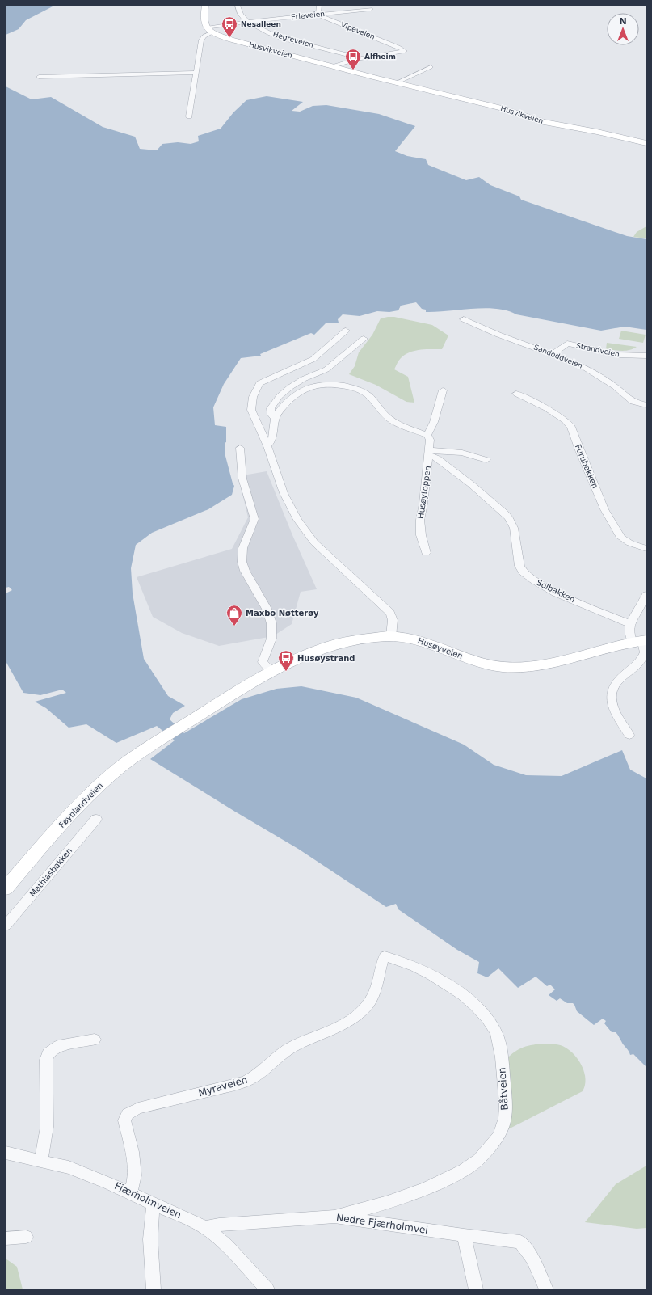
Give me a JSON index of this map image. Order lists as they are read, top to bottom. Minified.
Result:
{"streets":{"main road":["Husvikveien","Husøyveien","Føynlandveien"],"street":["Erleveien","Vipeveien","Hegreveien","Strandveien","Sandoddveien","Furubakken","Husøytoppen","Solbakken","Mathiasbakken","Myraveien","Båtveien","Fjærholmveien","Nedre Fjærholmvei"]},"crossings":[["Erleveien","Vipeveien"],["Erleveien","Hegreveien"],["Erleveien","Husvikveien"],["Vipeveien","Hegreveien"],["Strandveien","Sandoddveien"],["Husøytoppen","Solbakken"],["Husøyveien","Føynlandveien"],["Myraveien","Båtveien"],["Myraveien","Fjærholmveien"],["Båtveien","Nedre Fjærholmvei"],["Fjærholmveien","Nedre Fjærholmvei"]],"places":{"bus stop":["Nesalleen","Alfheim","Husøystrand"],"shop":["Maxbo Nøtterøy"]},"north":"top"}
